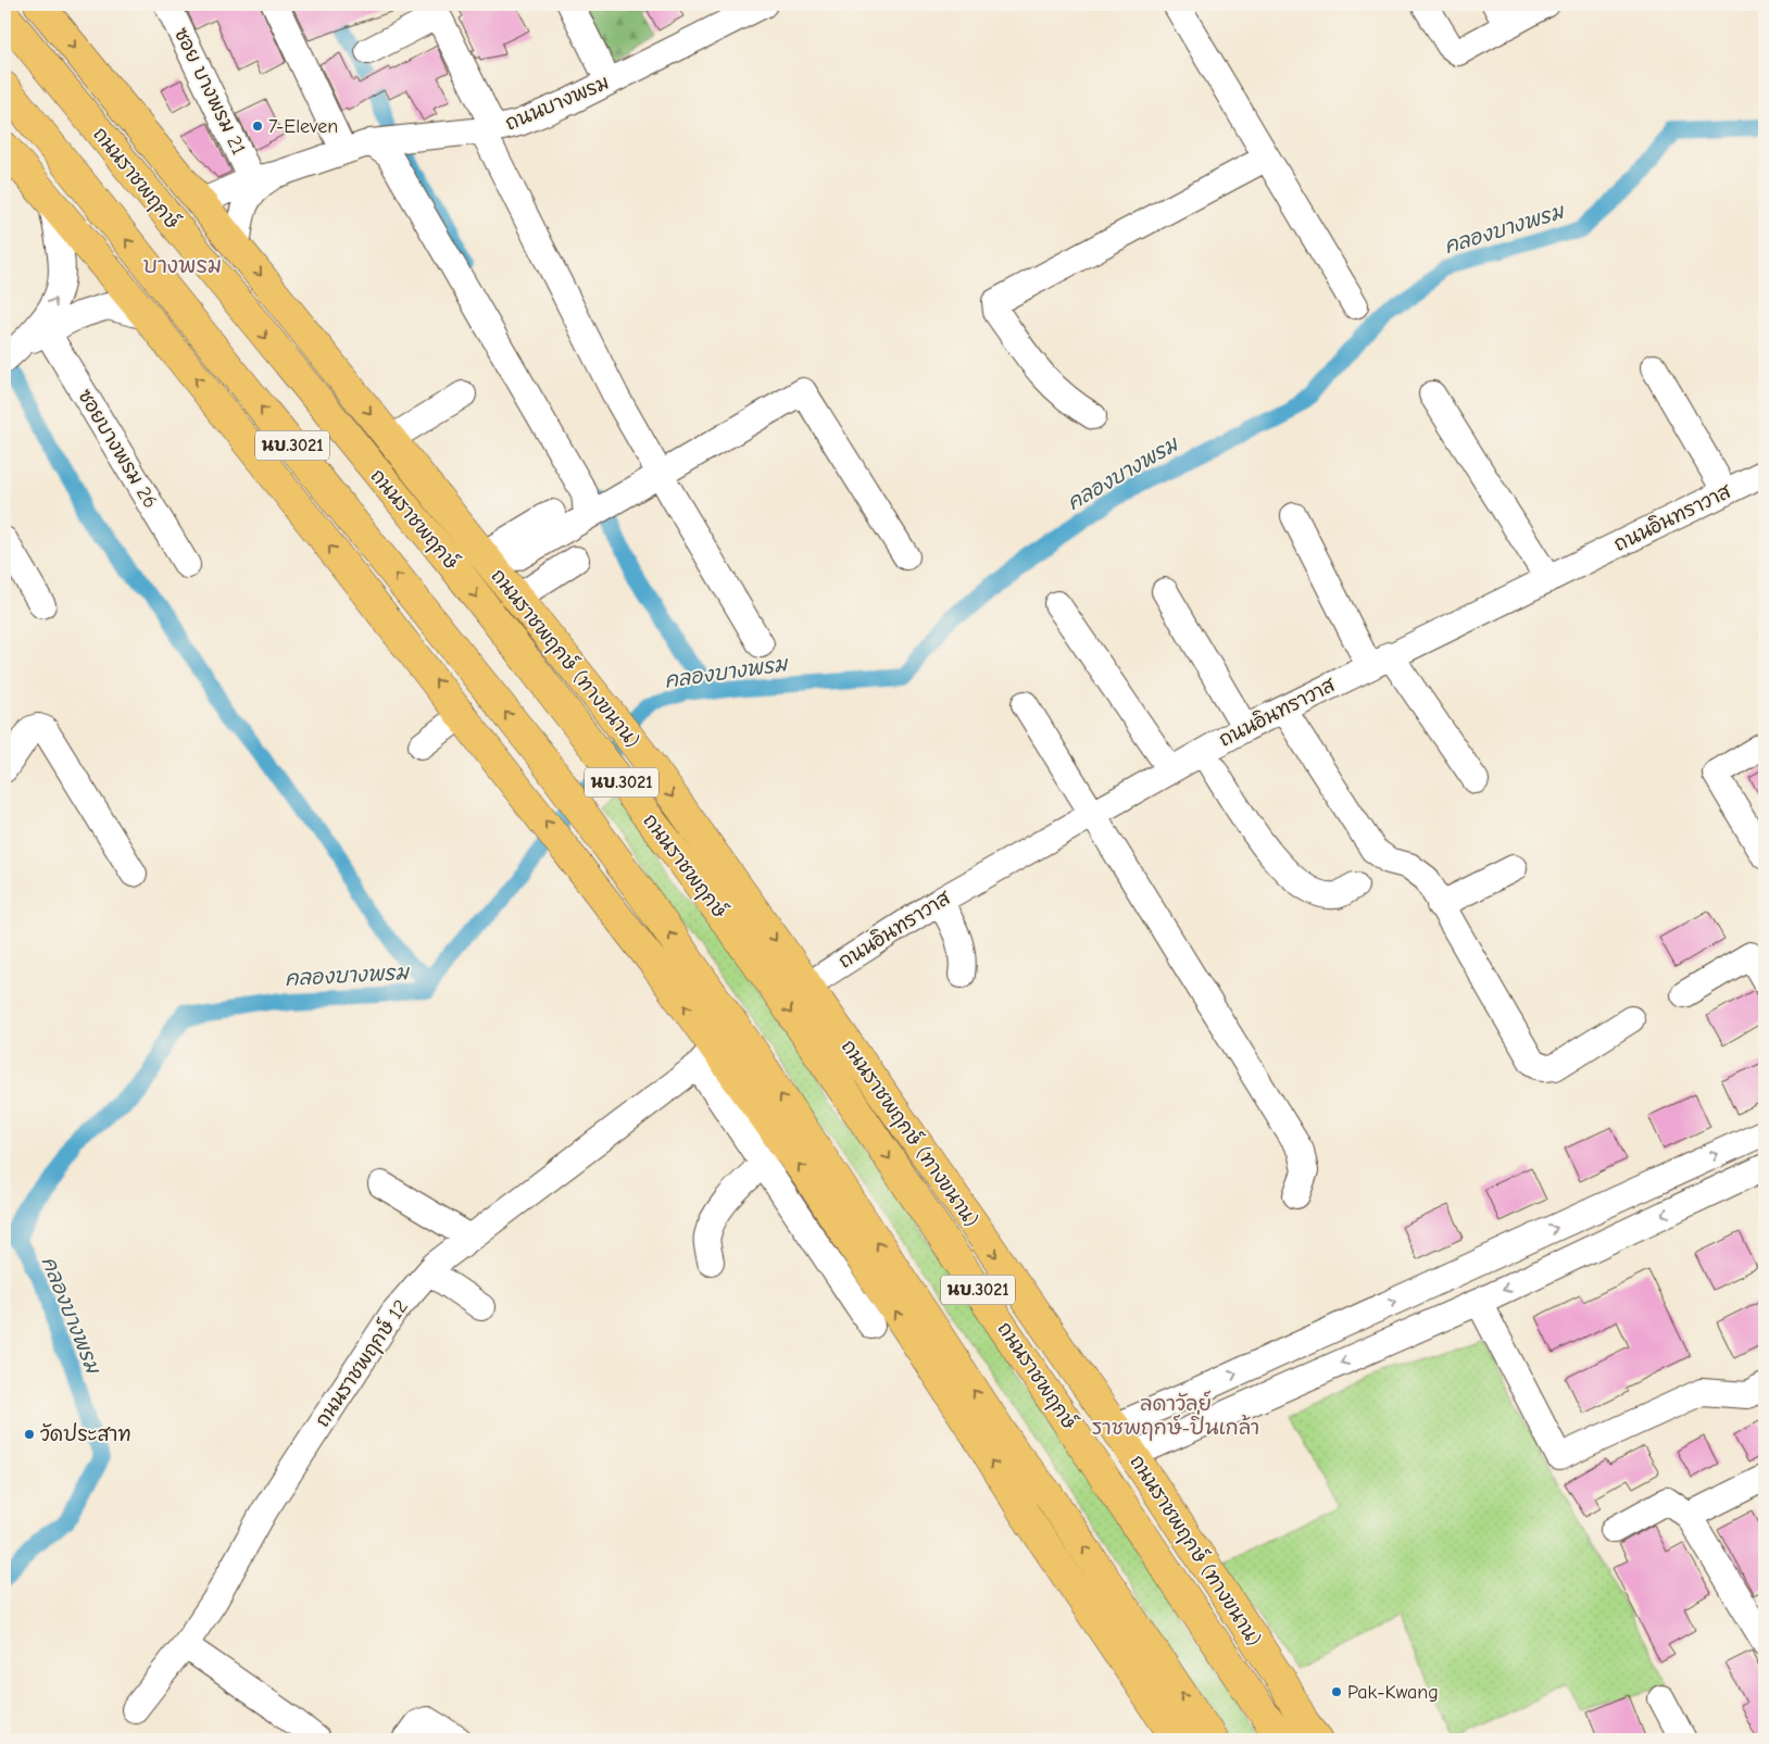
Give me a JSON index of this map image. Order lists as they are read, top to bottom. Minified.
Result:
{"streets":{"main road":["ถนนราชพฤกษ์","นบ.3021","ถนนราชพฤกษ์ (ทางขนาน)"],"street":["ซอย บางพรม 21","ถนนบางพรม","ซอยบางพรม 26","ถนนอินทราวาส","ถนนราชพฤกษ์ 12"]},"crossings":[["ซอย บางพรม 21","ถนนบางพรม"],["ถนนบางพรม","ถนนราชพฤกษ์"],["ถนนราชพฤกษ์","ถนนราชพฤกษ์ (ทางขนาน)"],["นบ.3021","ถนนราชพฤกษ์ 12"],["ถนนอินทราวาส","ถนนราชพฤกษ์ (ทางขนาน)"]],"districts":["บางพรม","ลดาวัลย์ ราชพฤกษ์-ปิ่นเกล้า"],"water":["คลองบางพรม"],"places":["7-Eleven","วัดประสาท","Pak-Kwang"]}
